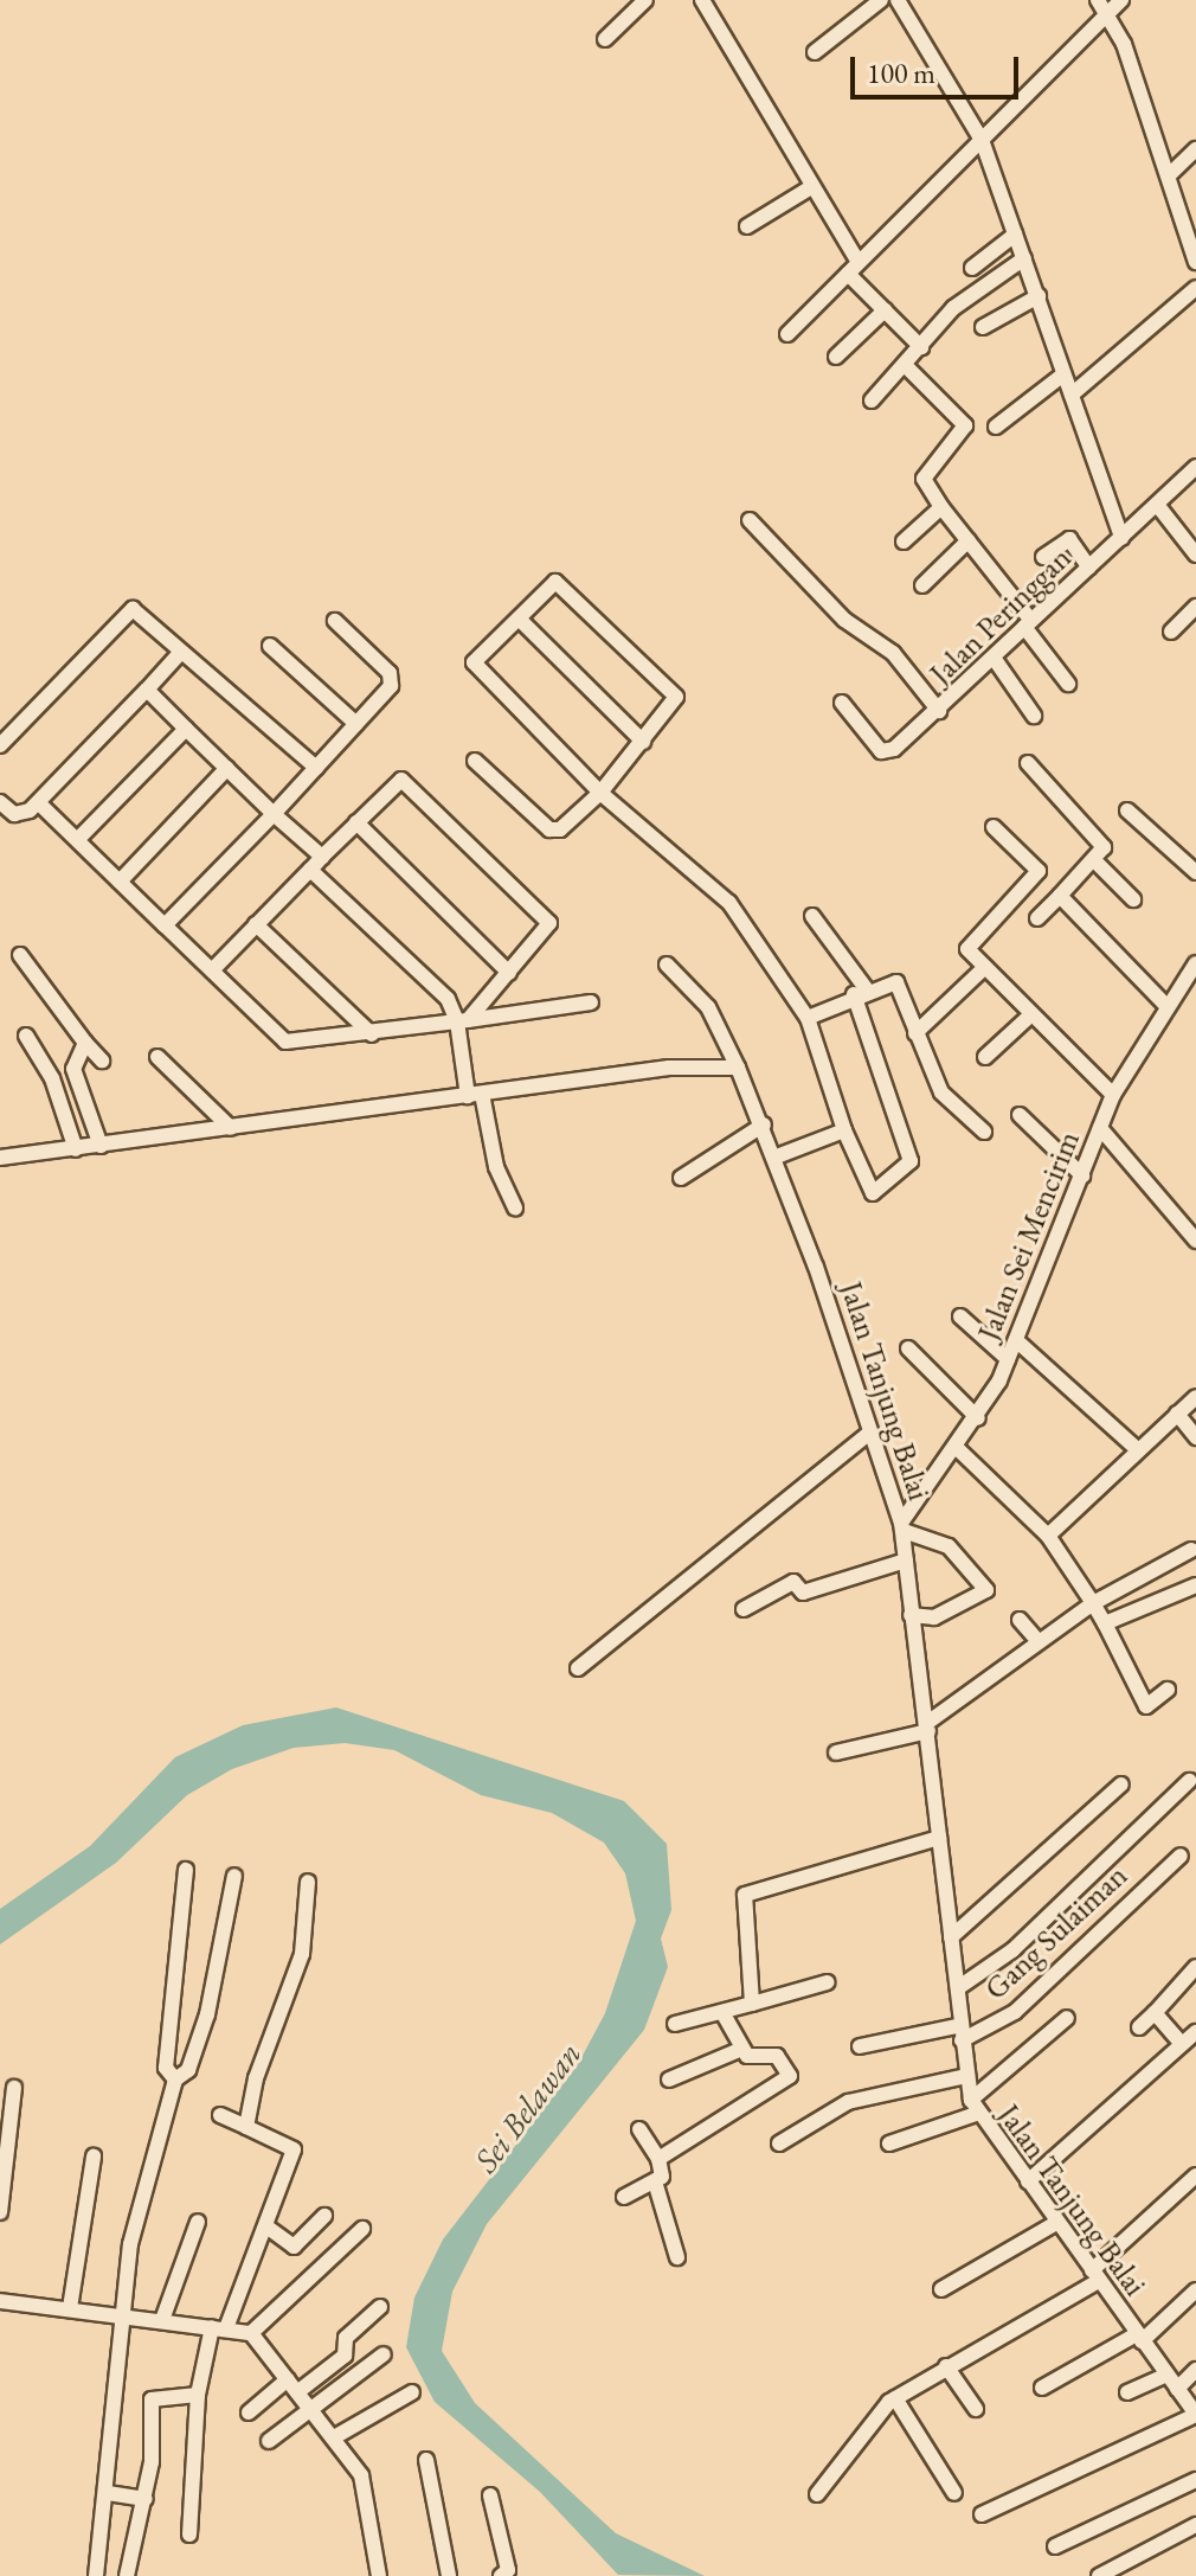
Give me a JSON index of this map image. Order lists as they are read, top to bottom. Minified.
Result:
{"streets":{"street":["Jalan Peringgan","Jalan Sei Mencirim","Jalan Tanjung Balai","Gang Sulaiman"]},"crossings":[["Jalan Sei Mencirim","Jalan Tanjung Balai"],["Jalan Tanjung Balai","Gang Sulaiman"]],"water":["Sei Belawan"],"scale_bar":"100 m"}
